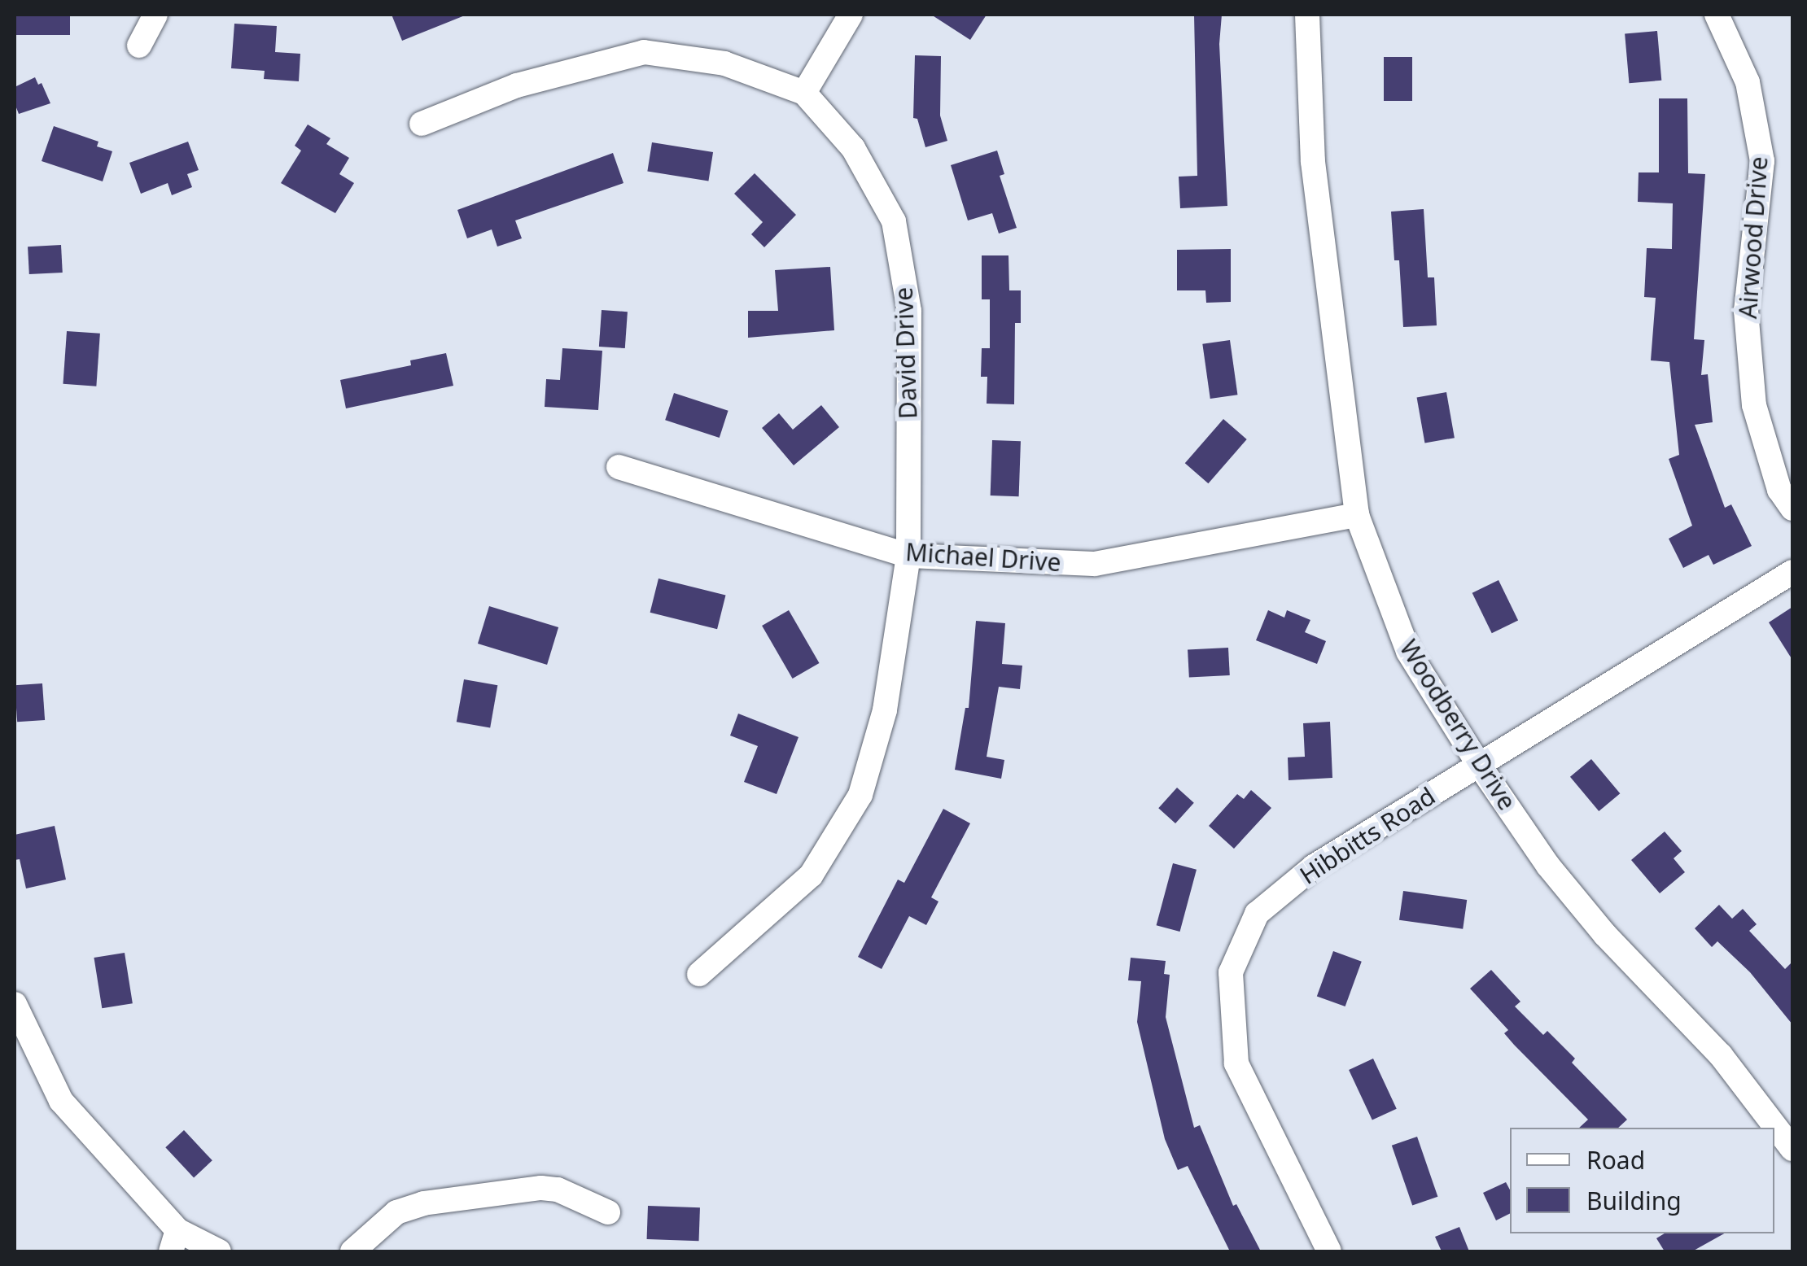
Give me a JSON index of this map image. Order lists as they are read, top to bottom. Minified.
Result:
{"streets":{"street":["Airwood Drive","David Drive","Michael Drive","Woodberry Drive","Hibbitts Road"]},"crossings":[["David Drive","Michael Drive"],["Michael Drive","Woodberry Drive"],["Woodberry Drive","Hibbitts Road"]],"legend":["Road","Building"]}
